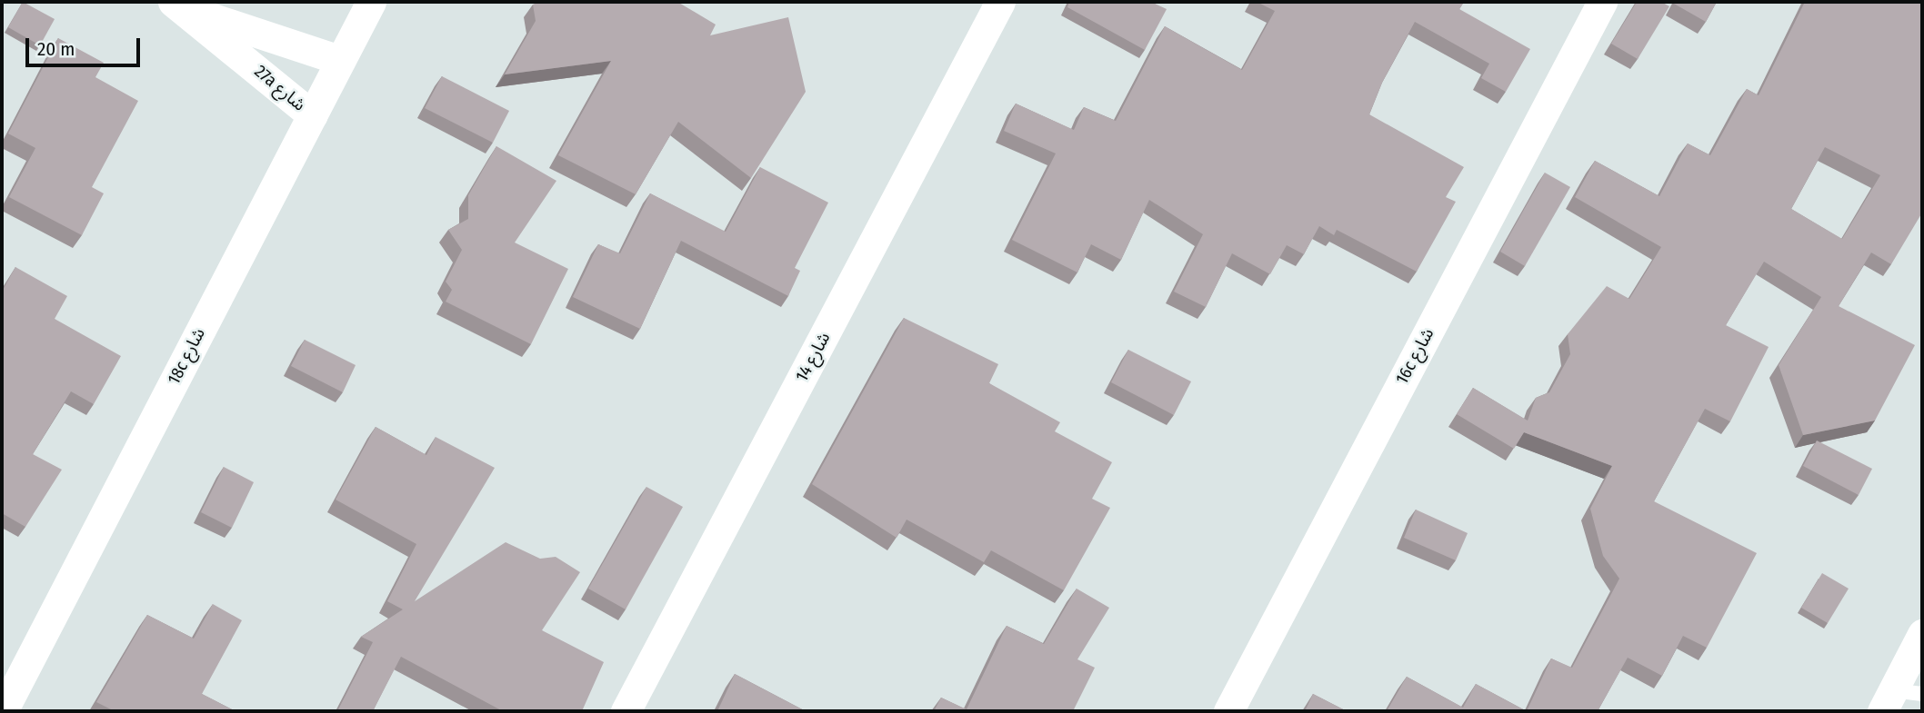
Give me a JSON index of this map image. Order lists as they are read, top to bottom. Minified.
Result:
{"streets":{"street":["27a شارع","18c شارع","16c شارع","شارع 14"]},"crossings":[["27a شارع","18c شارع"]],"scale_bar":"20 m"}
